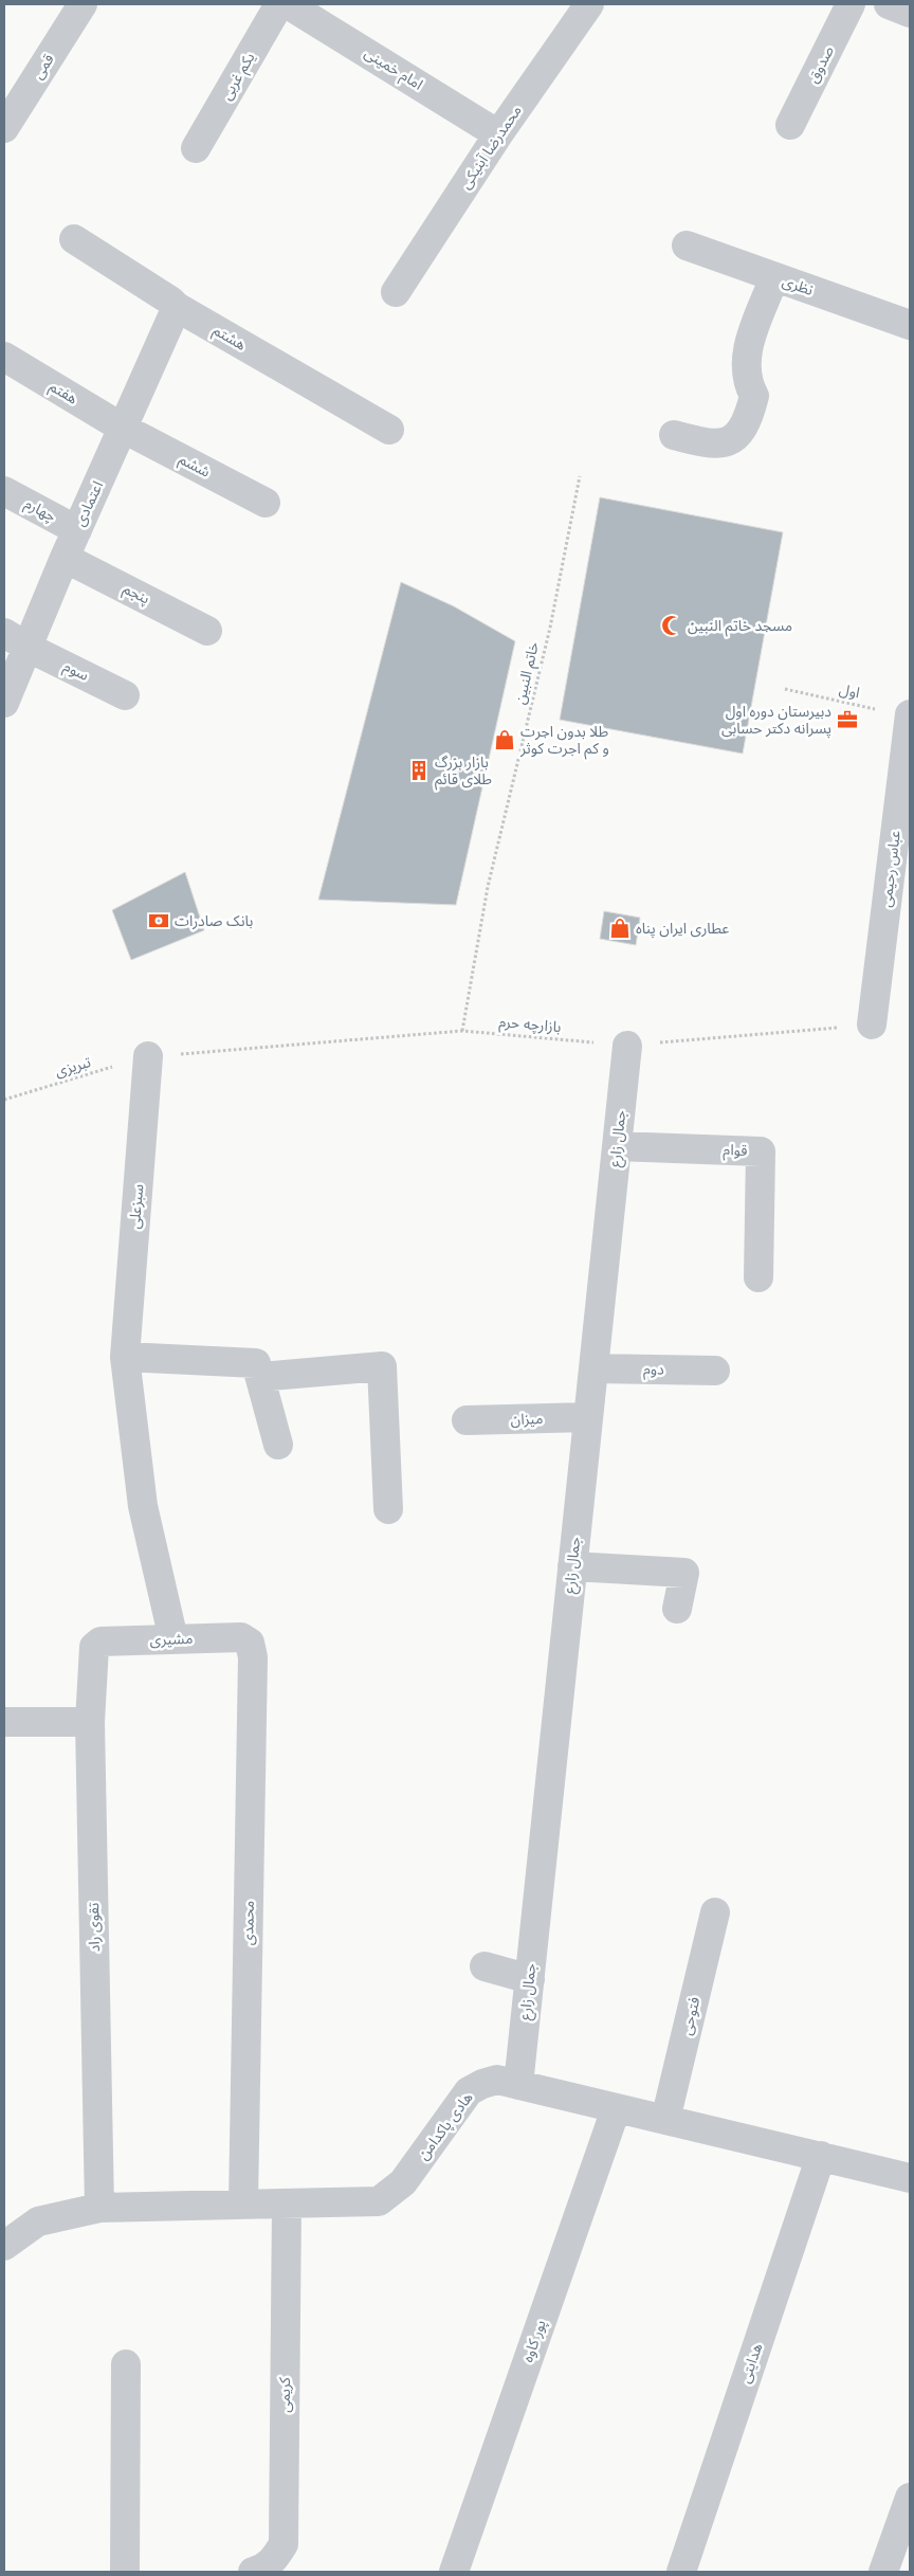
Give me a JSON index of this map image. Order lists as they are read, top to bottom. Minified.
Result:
{"streets":{"street":["صدوق","قمی","امام خمینی","یکم غربی","محمدرضا آبنیکی","نظری","هشتم","هفتم","ششم","اعتمادی","چهارم","پنجم","سوم","عباس رحیمی","جمال زارع","قوام","سبزعلی","دوم","میزان","مشیری","محمدی","تقوی راد","فتوحی","هادی پاکدامن","پور کاوه","هدایتی","کریمی"],"path":["خاتم النبین","اول","بازارچه حرم","تبریزی"]},"crossings":[["امام خمینی","محمدرضا آبنیکی"],["هشتم","اعتمادی"],["هفتم","ششم"],["هفتم","اعتمادی"],["ششم","اعتمادی"],["اعتمادی","چهارم"],["اعتمادی","پنجم"],["اعتمادی","سوم"],["خاتم النبین","بازارچه حرم"],["اول","عباس رحیمی"],["عباس رحیمی","بازارچه حرم"],["بازارچه حرم","تبریزی"],["بازارچه حرم","جمال زارع"],["بازارچه حرم","سبزعلی"],["تبریزی","سبزعلی"],["جمال زارع","قوام"],["جمال زارع","دوم"],["جمال زارع","میزان"],["جمال زارع","هادی پاکدامن"],["سبزعلی","مشیری"],["مشیری","محمدی"],["مشیری","تقوی راد"],["محمدی","هادی پاکدامن"],["تقوی راد","هادی پاکدامن"],["فتوحی","هادی پاکدامن"],["هادی پاکدامن","پور کاوه"],["هادی پاکدامن","هدایتی"],["هادی پاکدامن","کریمی"]],"places":{"mosque":["مسجد خاتم النبین"],"office":["دبیرستان دوره اول پسرانه دکتر حسابی"],"shop":["طلا بدون اجرت و كم اجرت كوثر","عطاری ایران پناه"],"building":["بازار بزرگ طلای قائم"],"bank":["بانک صادرات"]}}
